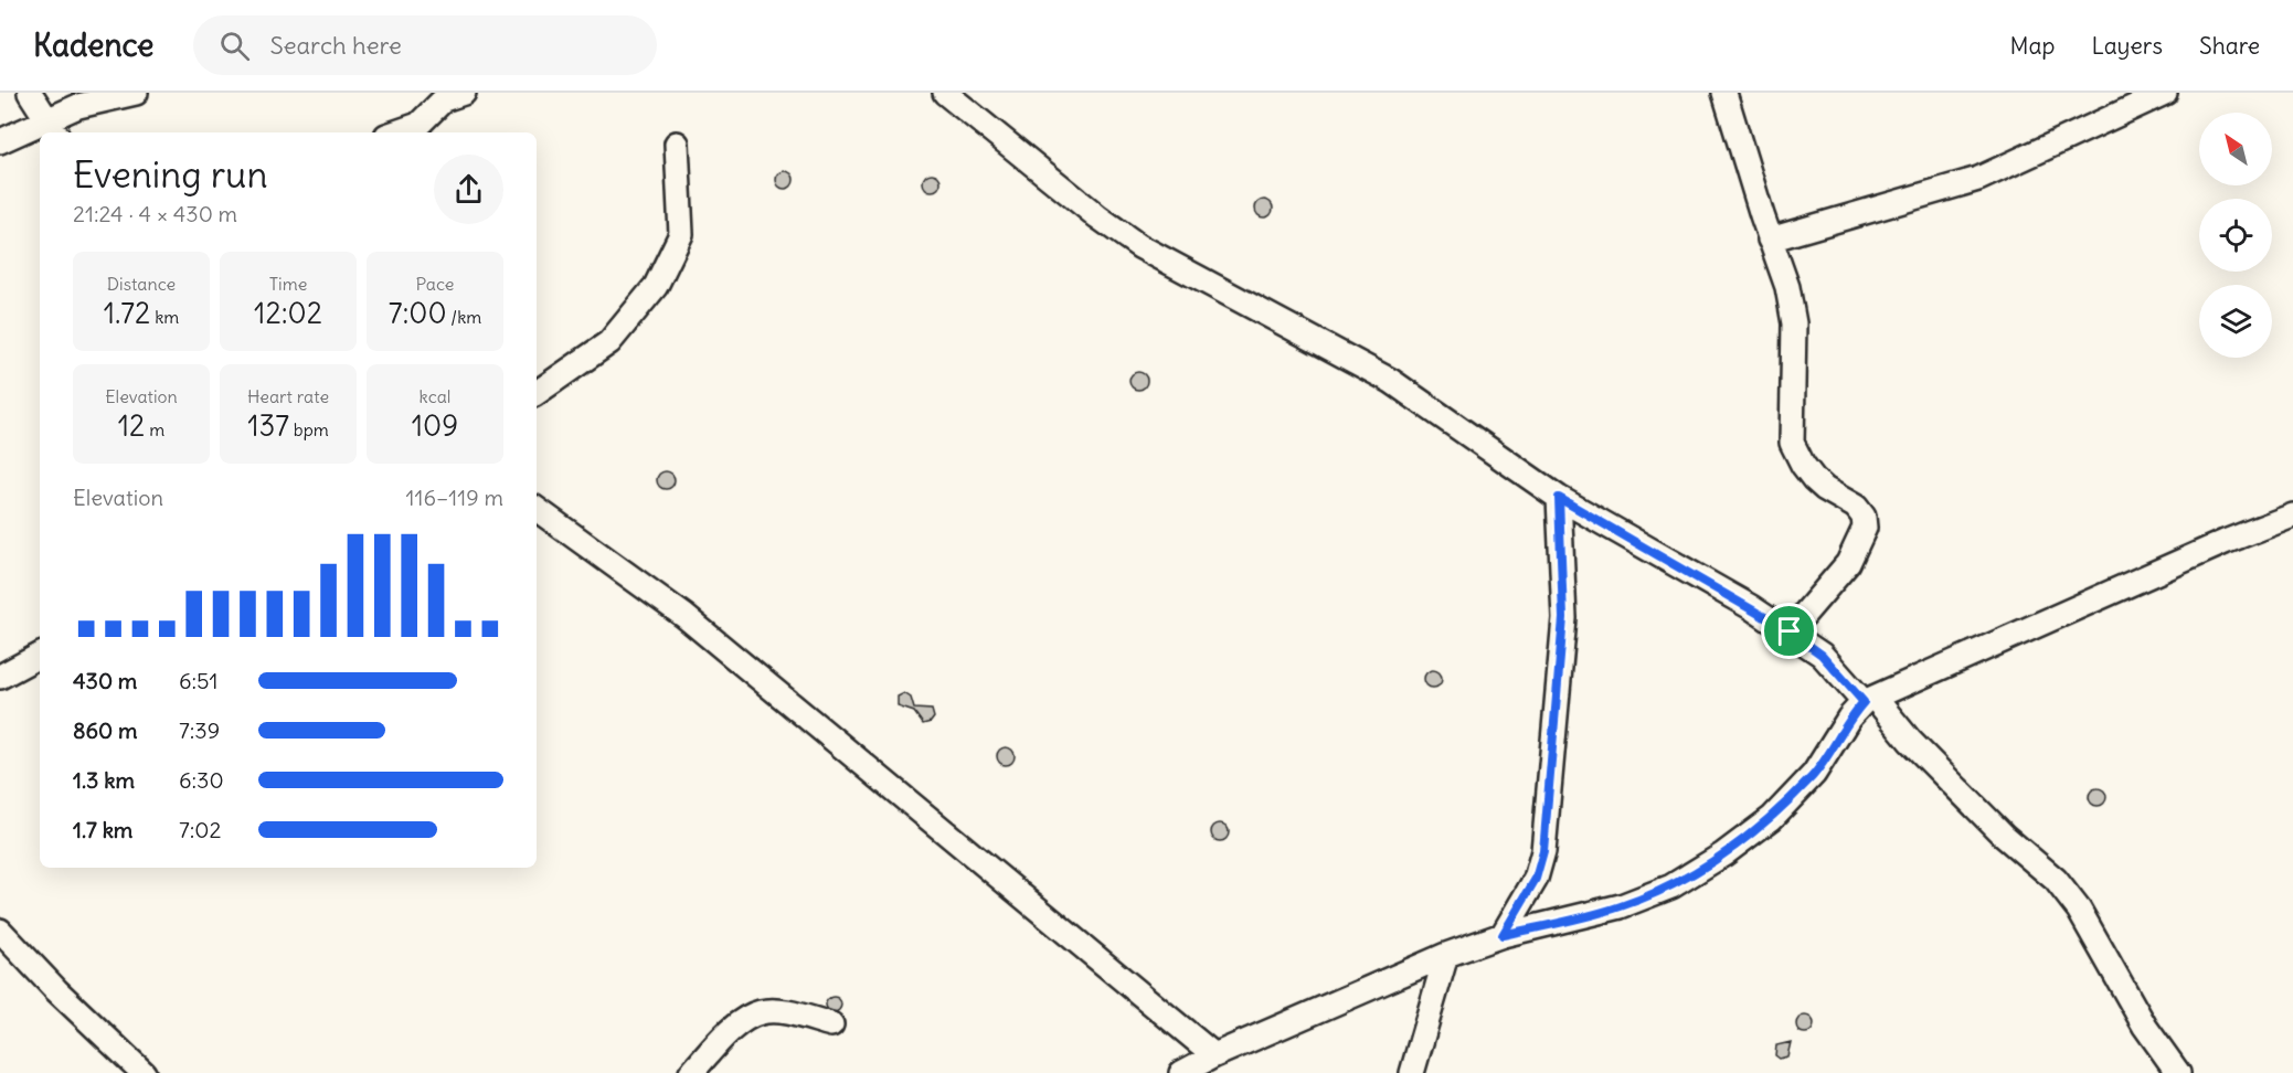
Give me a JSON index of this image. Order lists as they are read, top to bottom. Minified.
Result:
{"north":"top left","page":{"header":"Kadence","search":"Search here","nav":["Map","Layers","Share"],"heading":["Evening run","21:24 · 4 × 430 m"],"stats":[["Distance","1.72 km"],["Time","12:02"],["Pace","7:00 /km"],["Elevation","12 m"],["Heart rate","137 bpm"],["kcal","109"]],"chart":["Elevation","116–119 m"],"list":[{"name":"430 m","note":"6:51"},{"name":"860 m","note":"7:39"},{"name":"1.3 km","note":"6:30"},{"name":"1.7 km","note":"7:02"}]}}
